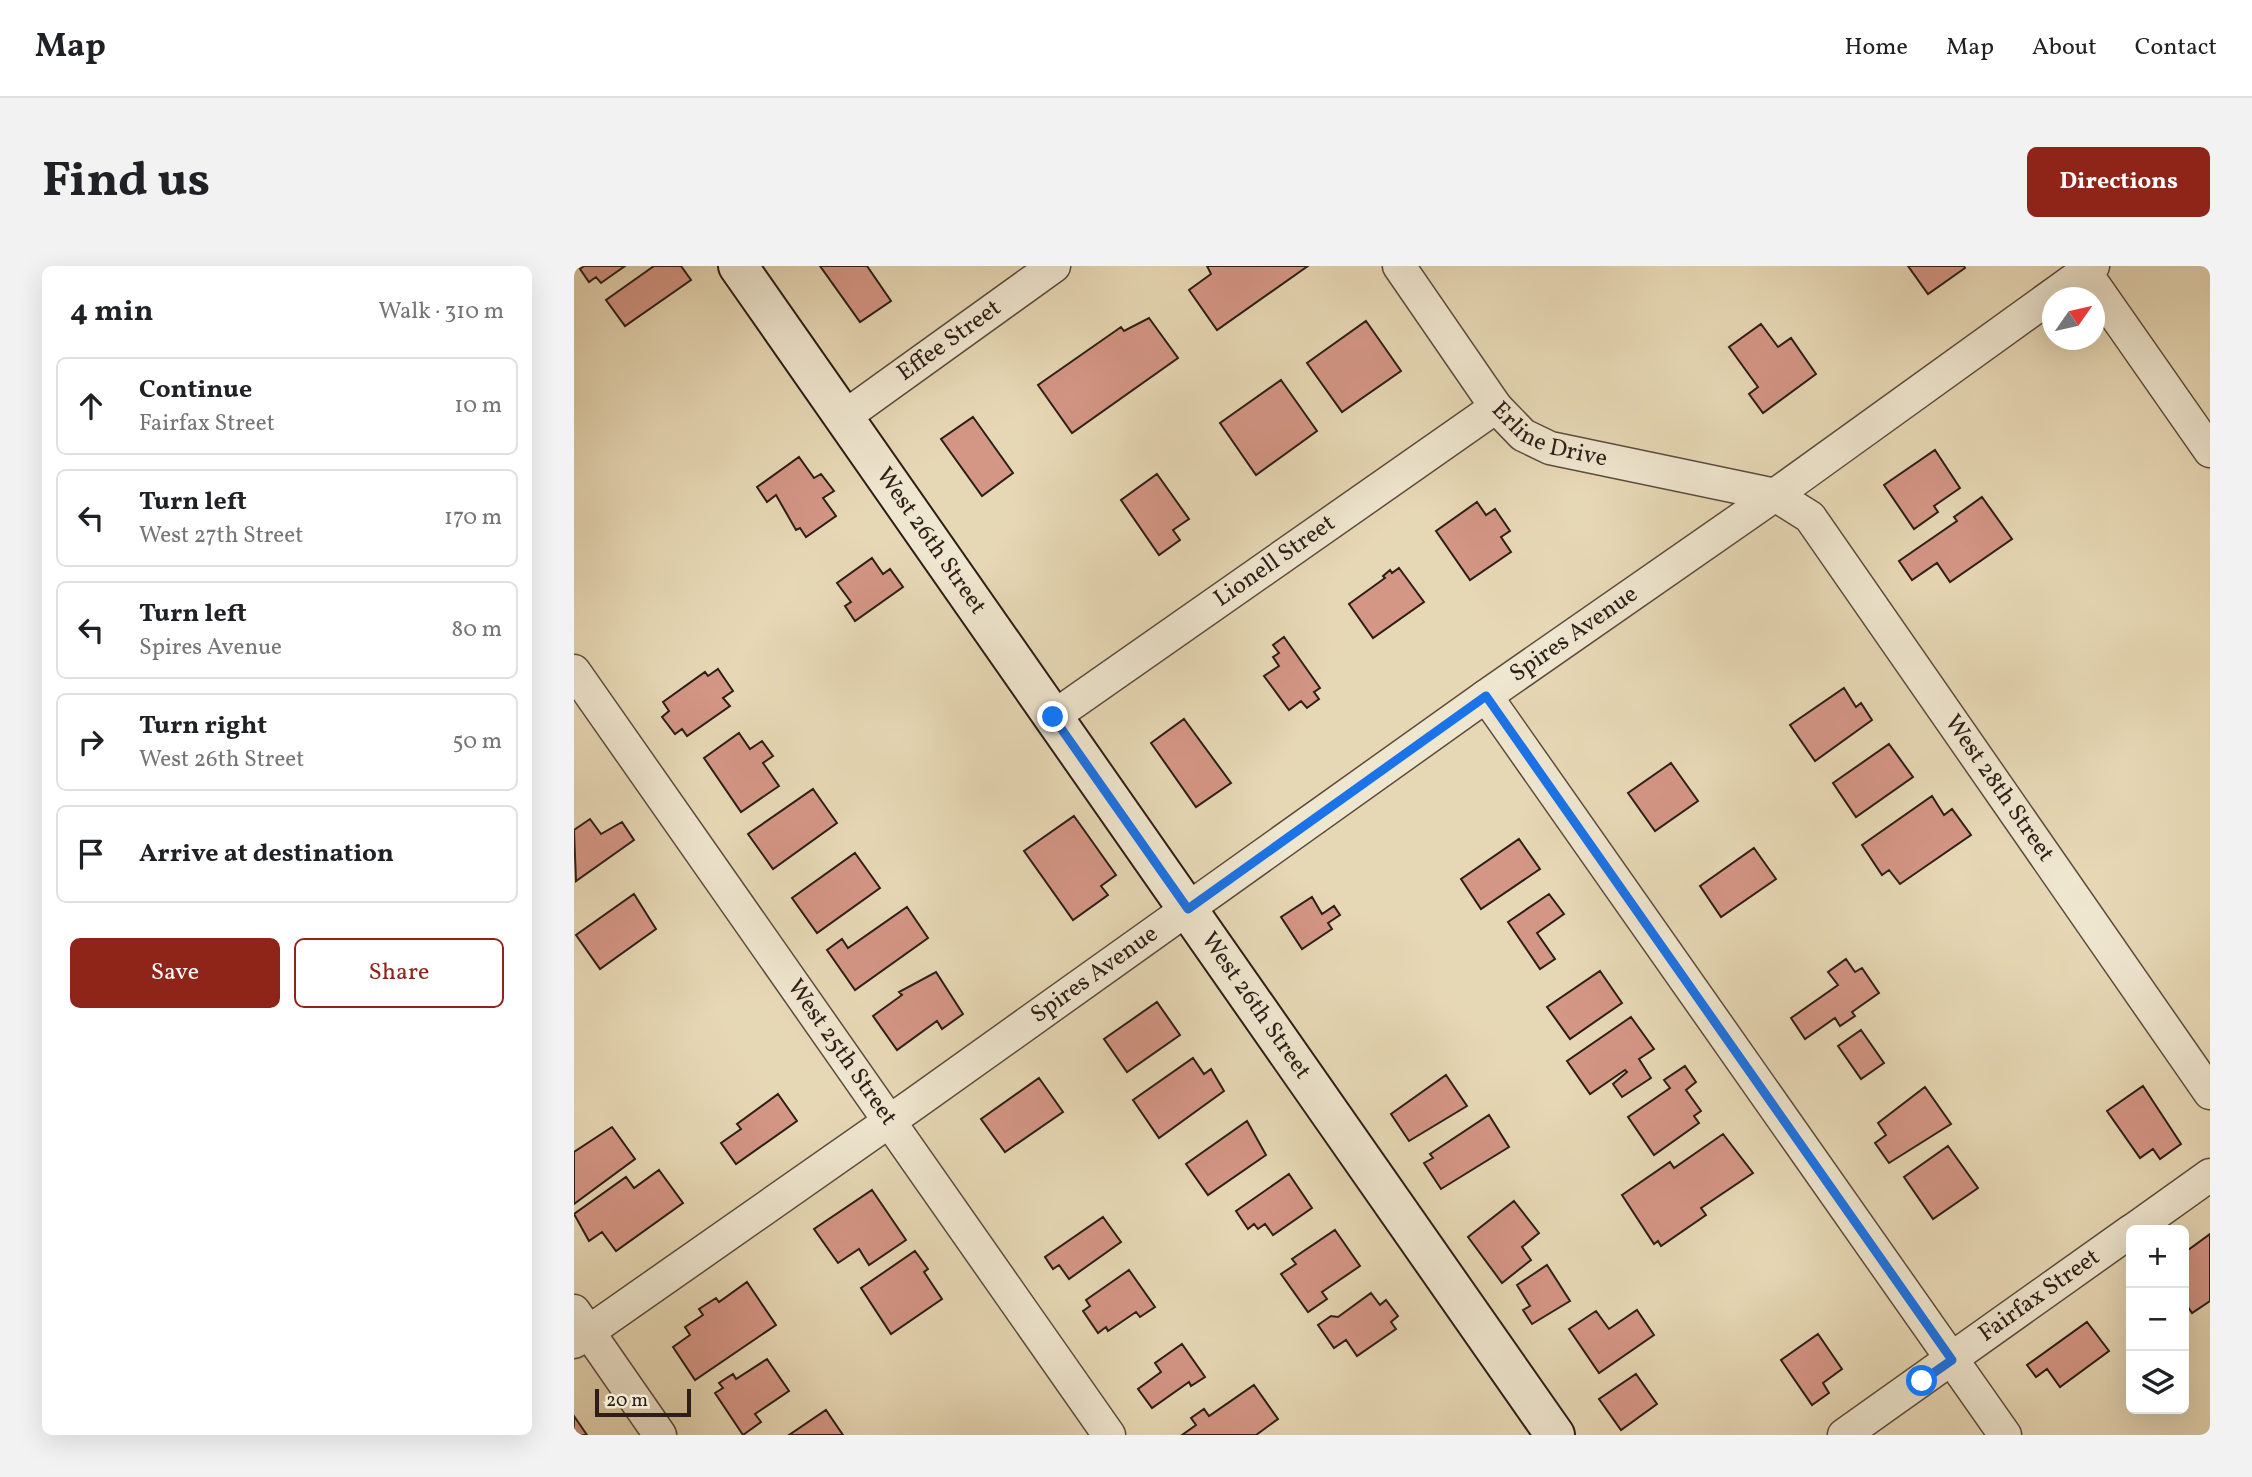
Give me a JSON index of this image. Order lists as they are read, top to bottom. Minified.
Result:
{"streets":{"main road":["West 26th Street"],"street":["Effee Street","Erline Drive","Lionell Street","Spires Avenue","West 28th Street","West 25th Street","Fairfax Street"]},"crossings":[["Effee Street","West 26th Street"],["Erline Drive","Lionell Street"],["Erline Drive","Spires Avenue"],["Erline Drive","West 28th Street"],["West 26th Street","Lionell Street"],["West 26th Street","Spires Avenue"],["Spires Avenue","West 28th Street"],["Spires Avenue","West 25th Street"]],"scale_bar":"20 m","north":"top right","page":{"header":"Map","nav":["Home","Map","About","Contact"],"buttons":["Directions",["Save","Share"]],"title":"Find us","heading":["4 min","Walk · 310 m"],"list":[["Continue","Fairfax Street","10 m"],["Turn left","West 27th Street","170 m"],["Turn left","Spires Avenue","80 m"],["Turn right","West 26th Street","50 m"],"Arrive at destination"],"map_buttons":["+","−"],"scale":"20 m"}}
